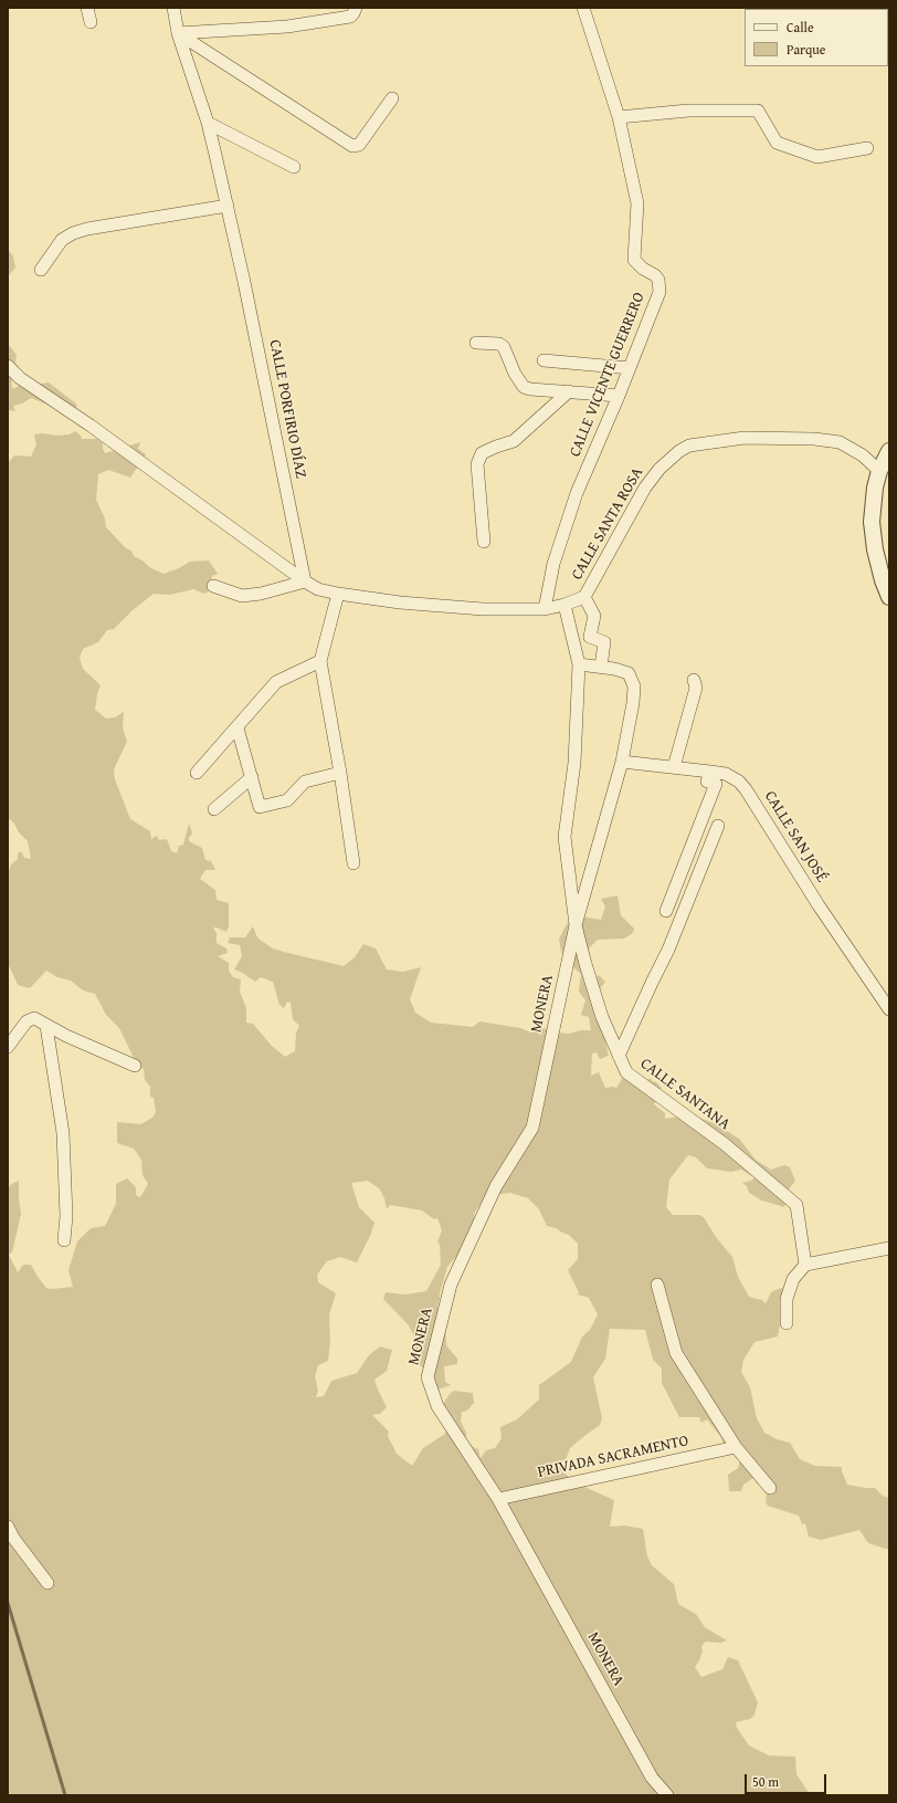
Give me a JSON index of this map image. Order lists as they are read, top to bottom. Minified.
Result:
{"streets":{"street":["CALLE VICENTE GUERRERO","CALLE PORFIRIO DÍAZ","CALLE SANTA ROSA","CALLE SAN JOSÉ","MONERA","CALLE SANTANA","PRIVADA SACRAMENTO"]},"crossings":[["CALLE VICENTE GUERRERO","CALLE SANTA ROSA"],["CALLE SANTA ROSA","MONERA"],["CALLE SAN JOSÉ","MONERA"],["MONERA","CALLE SANTANA"],["MONERA","PRIVADA SACRAMENTO"]],"legend":["Calle","Parque"],"scale_bar":"50 m"}
